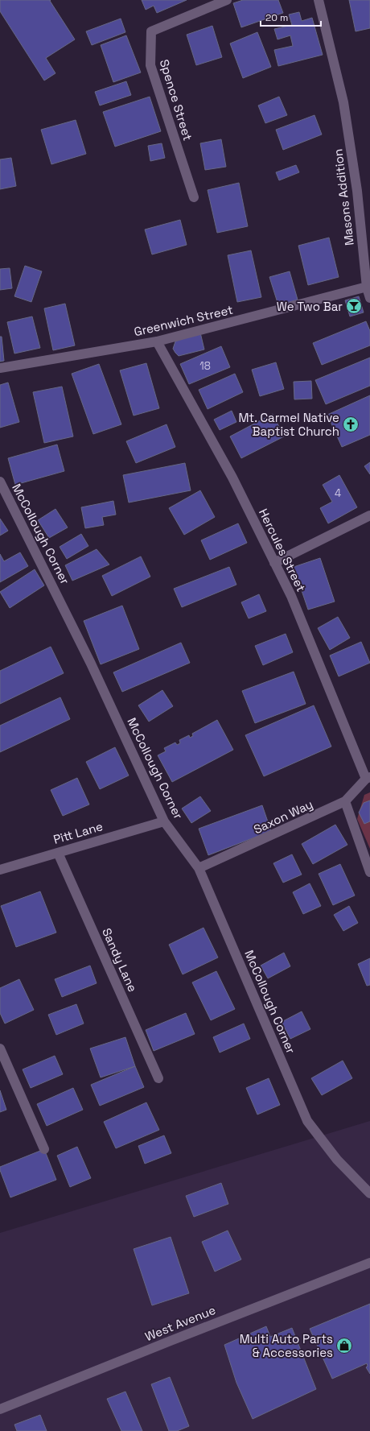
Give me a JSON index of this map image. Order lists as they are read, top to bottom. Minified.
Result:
{"streets":{"street":["Spence Street","Masons Addition","Greenwich Street","McCollough Corner","Hercules Street","Saxon Way","Pitt Lane","Sandy Lane","West Avenue"]},"crossings":[["Masons Addition","Greenwich Street"],["Greenwich Street","Hercules Street"],["McCollough Corner","Saxon Way"],["McCollough Corner","Pitt Lane"],["Hercules Street","Saxon Way"],["Pitt Lane","Sandy Lane"]],"places":{"bar":["We Two Bar"],"church":["Mt. Carmel Native Baptist Church"],"shop":["Multi Auto Parts & Accessories"]},"house_numbers":["18","4"],"scale_bar":"20 m"}
